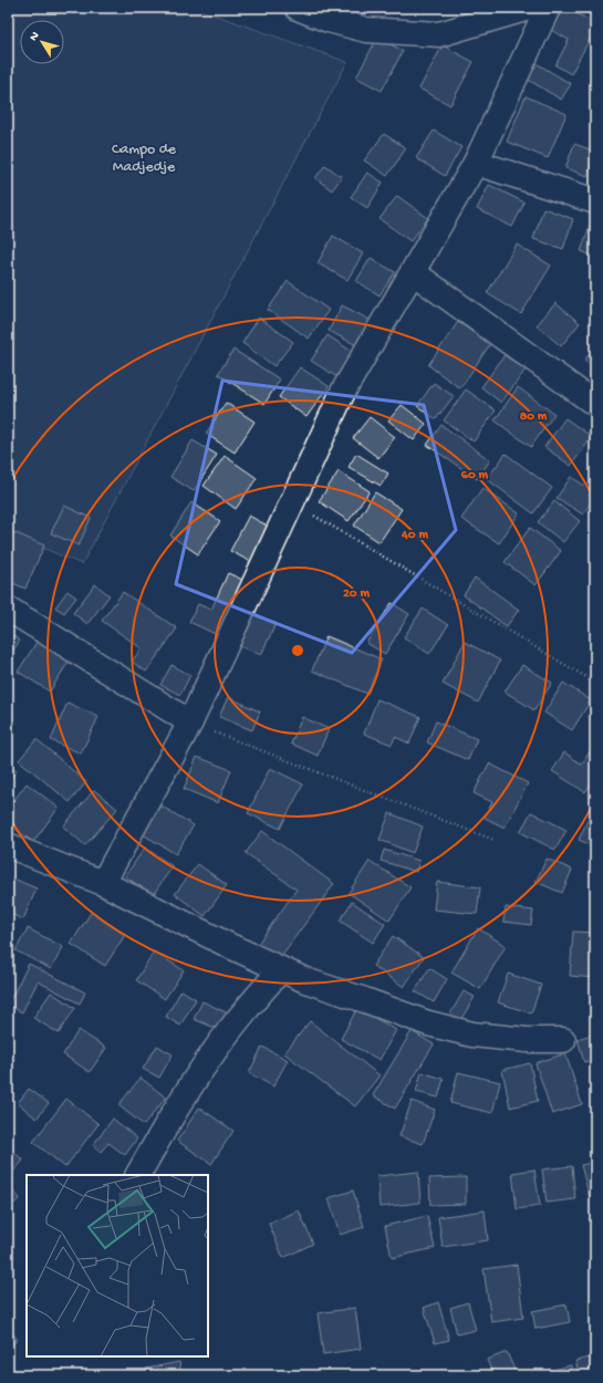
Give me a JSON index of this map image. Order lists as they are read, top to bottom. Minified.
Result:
{"parks":["Campo de Madjedje"],"north":"top left","rings":["80 m","60 m","40 m","20 m"]}
